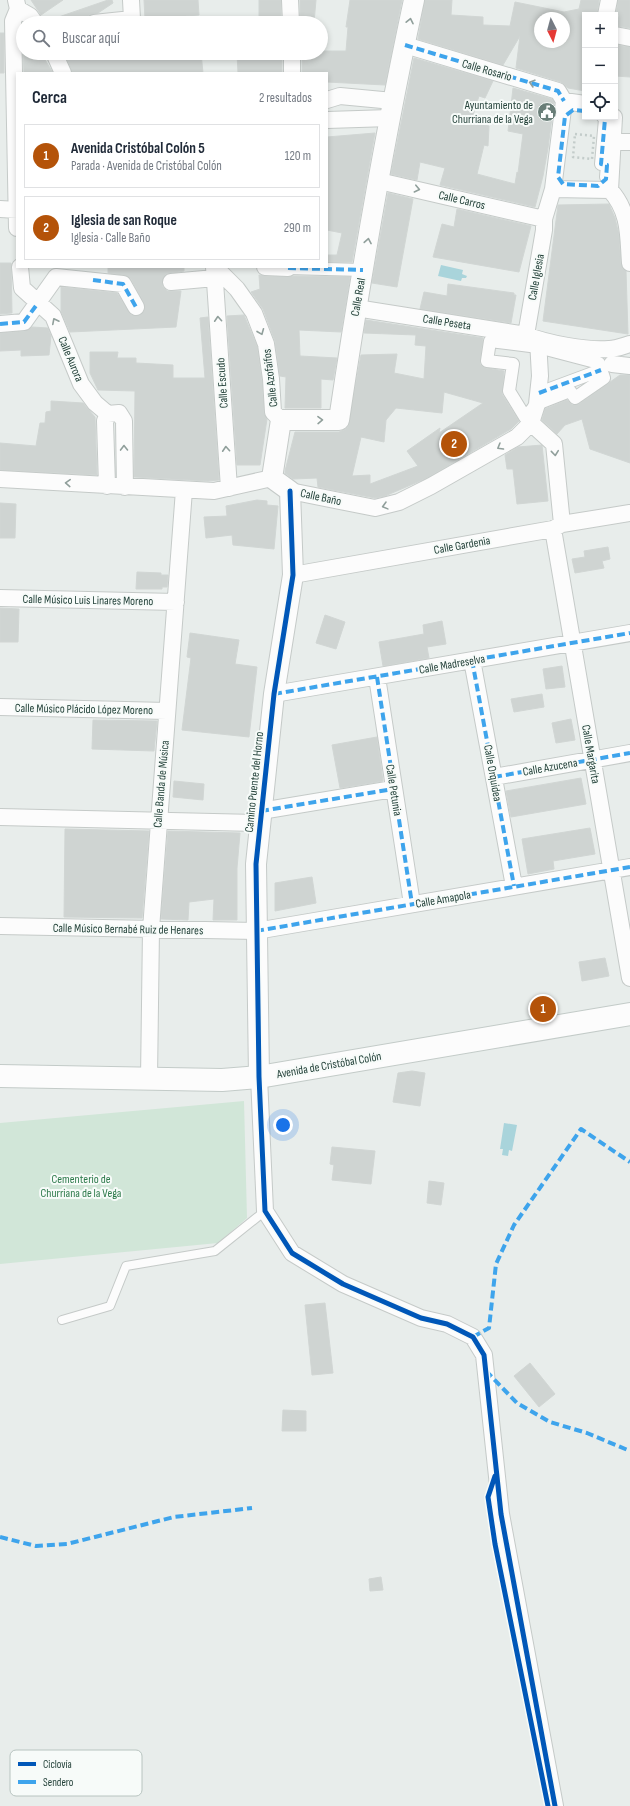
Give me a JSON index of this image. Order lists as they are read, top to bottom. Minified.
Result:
{"streets":{"main road":["Avenida de Cristóbal Colón"],"street":["Calle Rosario","Calle Carros","Calle Iglesia","Calle Real","Calle Peseta","Calle Aurora","Calle Azofaifos","Calle Escudo","Calle Baño","Calle Gardenia","Calle Músico Luis Linares Moreno","Calle Madreselva","Calle Músico Plácido López Moreno","Calle Margarita","Calle Azucena","Calle Orquidea","Camino Puente del Horno","Calle Banda de Música","Calle Petunia","Calle Amapola","Calle Músico Bernabé Ruiz de Henares"]},"crossings":[["Calle Rosario","Calle Iglesia"],["Calle Rosario","Calle Real"],["Calle Carros","Calle Iglesia"],["Calle Carros","Calle Real"],["Calle Iglesia","Calle Peseta"],["Calle Real","Calle Peseta"],["Calle Real","Calle Azofaifos"],["Calle Azofaifos","Calle Escudo"],["Calle Azofaifos","Calle Baño"],["Calle Baño","Calle Margarita"],["Calle Baño","Camino Puente del Horno"],["Calle Gardenia","Calle Margarita"],["Calle Gardenia","Camino Puente del Horno"],["Calle Músico Luis Linares Moreno","Calle Banda de Música"],["Calle Madreselva","Calle Margarita"],["Calle Madreselva","Calle Orquidea"],["Calle Madreselva","Camino Puente del Horno"],["Calle Madreselva","Calle Petunia"],["Calle Músico Plácido López Moreno","Calle Banda de Música"],["Calle Margarita","Calle Azucena"],["Calle Margarita","Calle Amapola"],["Calle Azucena","Calle Orquidea"],["Calle Orquidea","Calle Amapola"],["Camino Puente del Horno","Calle Amapola"],["Camino Puente del Horno","Calle Músico Bernabé Ruiz de Henares"],["Camino Puente del Horno","Avenida de Cristóbal Colón"],["Calle Banda de Música","Calle Músico Bernabé Ruiz de Henares"],["Calle Banda de Música","Avenida de Cristóbal Colón"],["Calle Petunia","Calle Amapola"],["Calle Amapola","Calle Músico Bernabé Ruiz de Henares"]],"one_way":["Calle Rosario","Calle Carros","Calle Real","Calle Aurora","Calle Azofaifos","Calle Baño"],"parks":["Cementerio de Churriana de la Vega"],"places":{"public building":["Ayuntamiento de Churriana de la Vega"]},"legend":["Ciclovía","Sendero"],"north":"bottom","page":{"map_buttons":["+","−"],"search":"Buscar aquí","heading":["Cerca","2 resultados"],"list":[{"mark":"1","name":"Avenida Cristóbal Colón 5","note":"Parada · Avenida de Cristóbal Colón","value":"120 m"},{"mark":"2","name":"Iglesia de san Roque","note":"Iglesia · Calle Baño","value":"290 m"}],"pins":["2","1"]}}
